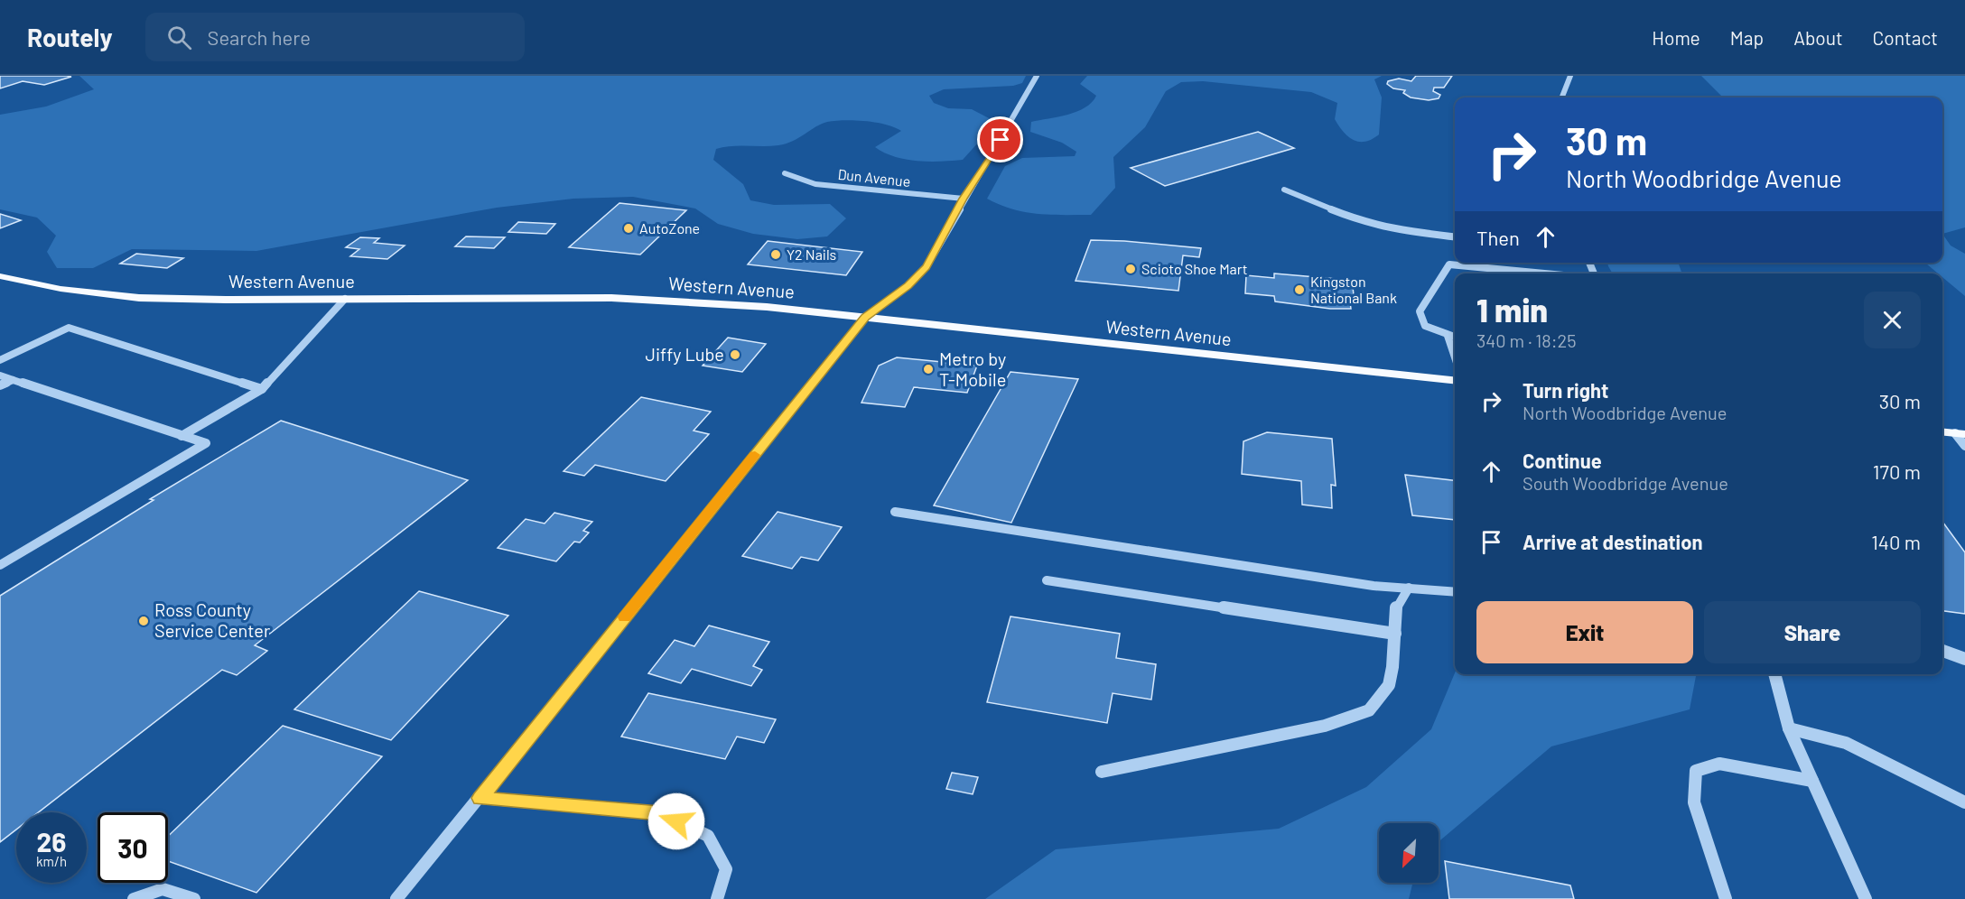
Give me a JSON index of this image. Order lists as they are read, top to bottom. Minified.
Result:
{"streets":{"main road":["Western Avenue"],"street":["Dun Avenue"]},"places":["AutoZone","Y2 Nails","Scioto Shoe Mart","Kingston National Bank","Jiffy Lube","Metro by T-Mobile","Ross County Service Center"],"north":"bottom left","page":{"header":"Routely","search":"Search here","nav":["Home","Map","About","Contact"],"turn":["30 m","North Woodbridge Avenue"],"then":"Then","heading":["1 min","340 m · 18:25"],"list":[{"name":"Turn right","note":"North Woodbridge Avenue","value":"30 m"},{"name":"Continue","note":"South Woodbridge Avenue","value":"170 m"},{"name":"Arrive at destination","value":"140 m"}],"buttons":["Exit","Share"],"speed":"26 km/h","limit":"30"}}
